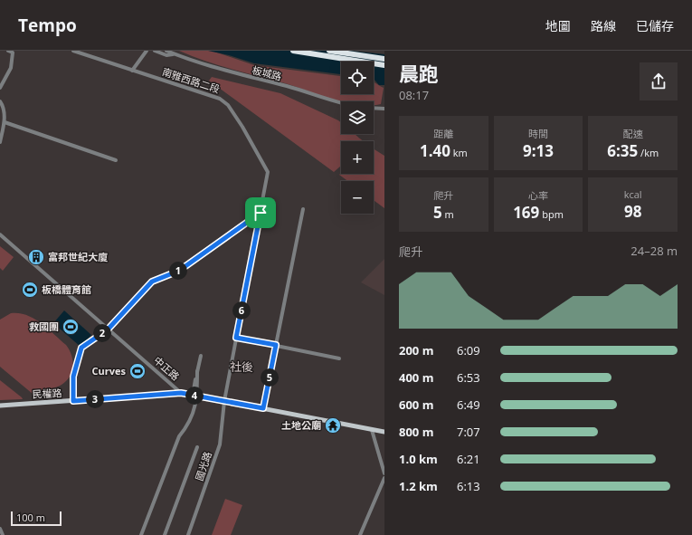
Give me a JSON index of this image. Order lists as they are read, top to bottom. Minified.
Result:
{"streets":{"main road":["中正路","民權路"],"street":["板城路","南雅西路二段","國光路"]},"crossings":[["南雅西路二段","國光路"],["中正路","民權路"],["中正路","國光路"]],"districts":["社後"],"places":{"building":["富邦世紀大廈"],"sports":["板橋體育館","救國團","Curves"],"temple":["土地公廟"]},"scale_bar":"100 m","page":{"header":"Tempo","nav":["地圖","路線","已儲存"],"heading":["晨跑","08:17"],"map_buttons":["+","−"],"stats":[["距離","1.40 km"],["時間","9:13"],["配速","6:35 /km"],["爬升","5 m"],["心率","169 bpm"],["kcal","98"]],"chart":["爬升","24–28 m"],"pins":["1","6","2","5","4","3"],"list":[{"name":"200 m","note":"6:09"},{"name":"400 m","note":"6:53"},{"name":"600 m","note":"6:49"},{"name":"800 m","note":"7:07"},{"name":"1.0 km","note":"6:21"},{"name":"1.2 km","note":"6:13"}],"scale":"100 m"}}
